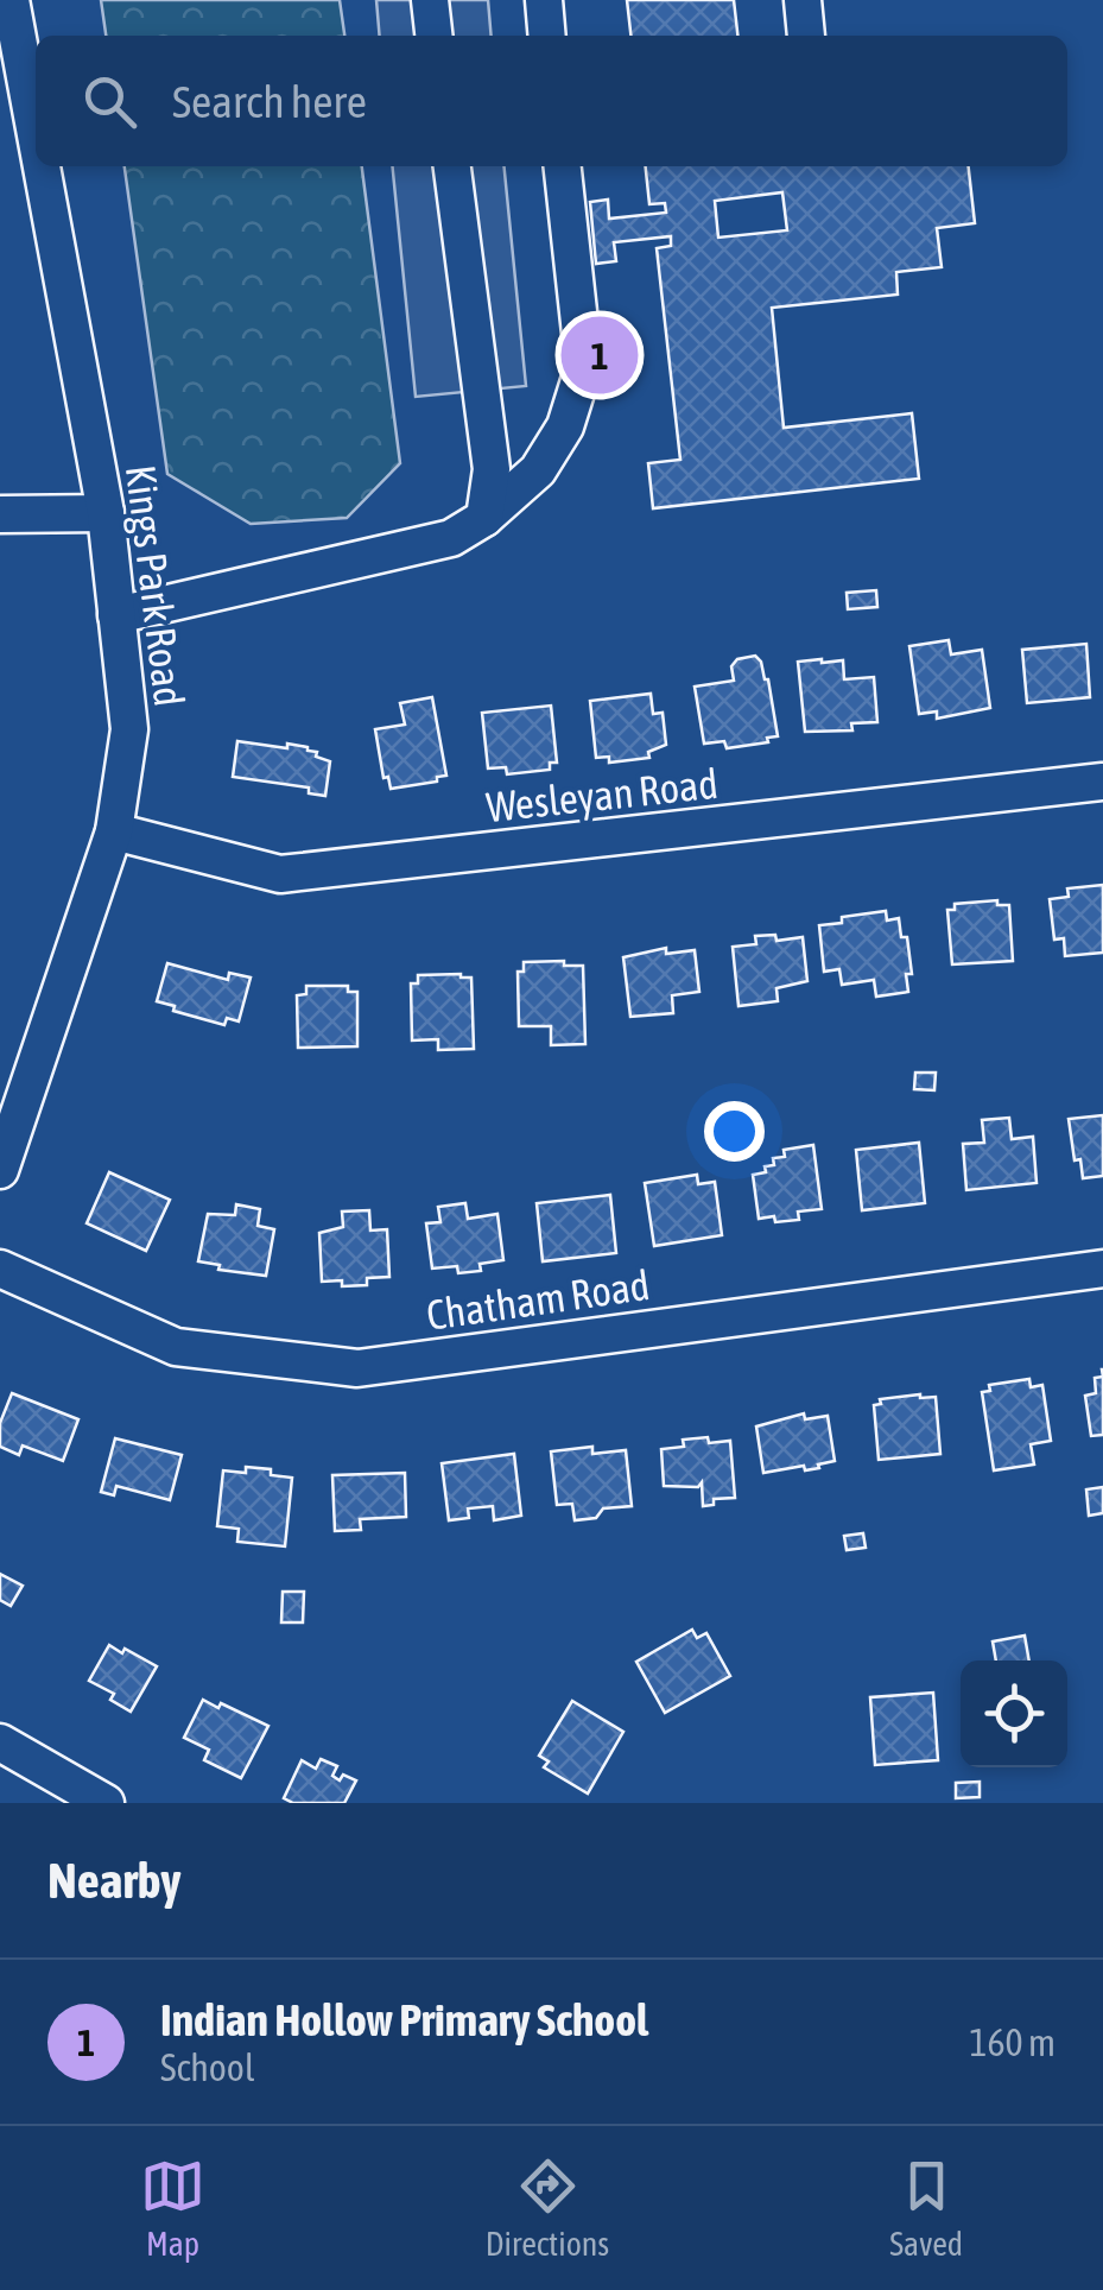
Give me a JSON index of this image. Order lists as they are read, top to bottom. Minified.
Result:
{"streets":{"street":["Kings Park Road","Wesleyan Road","Chatham Road"]},"crossings":[["Kings Park Road","Wesleyan Road"]],"page":{"search":"Search here","pins":"1","heading":"Nearby","list":[{"mark":"1","name":"Indian Hollow Primary School","note":"School","value":"160 m"}],"nav":["Map","Directions","Saved"]}}
